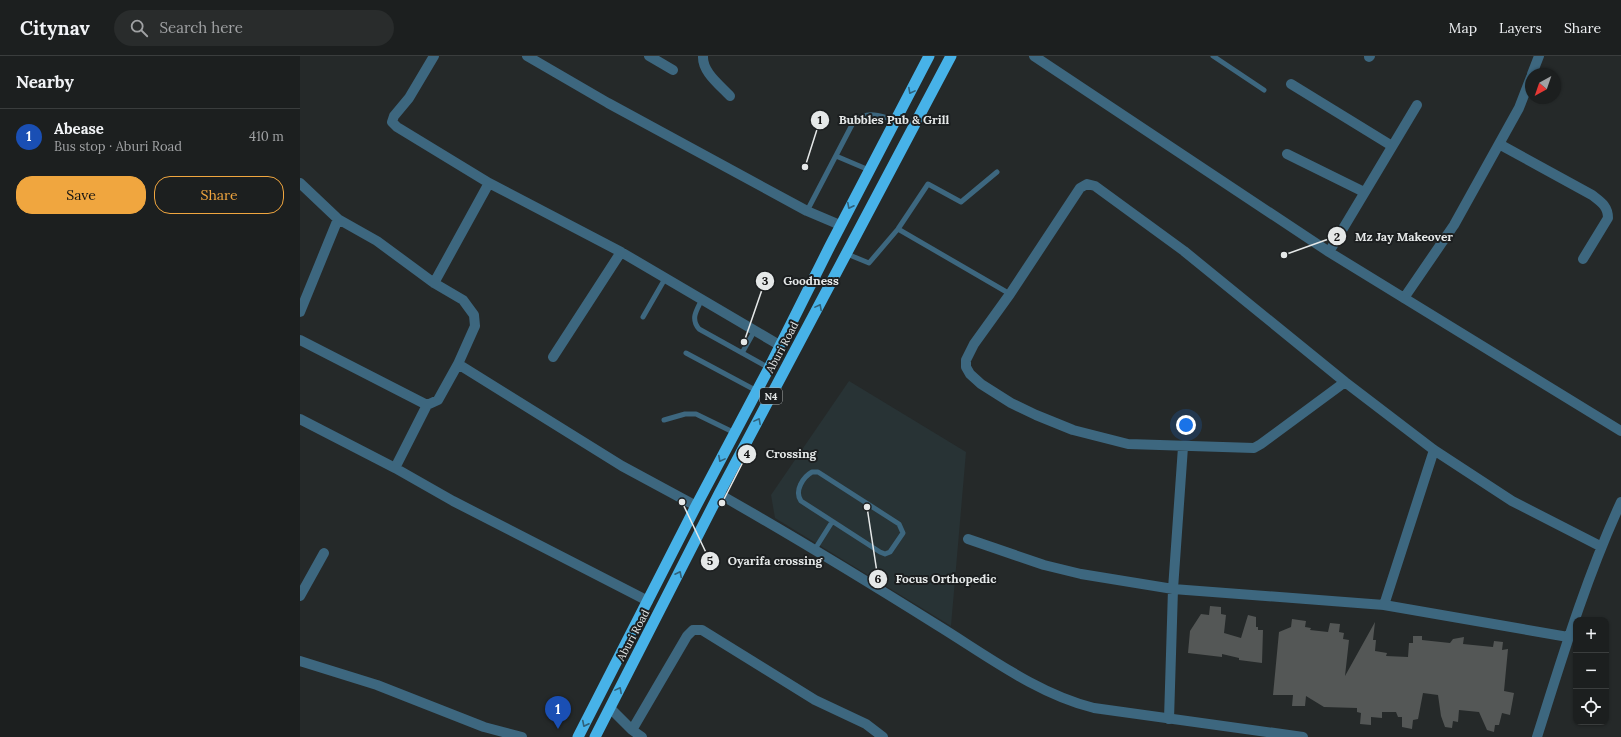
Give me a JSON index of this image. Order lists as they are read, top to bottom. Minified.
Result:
{"streets":{"highway":["Aburi Road","N4"]},"places":["Bubbles Pub & Grill","Mz Jay Makeover","Goodness","Oyarifa crossing","Crossing","Focus Orthopedic"],"north":"bottom left","page":{"header":"Citynav","search":"Search here","nav":["Map","Layers","Share"],"heading":"Nearby","list":[{"mark":"1","name":"Abease","note":"Bus stop · Aburi Road","value":"410 m"}],"buttons":["Save","Share"],"map_buttons":["+","−"],"pins":"1"}}
